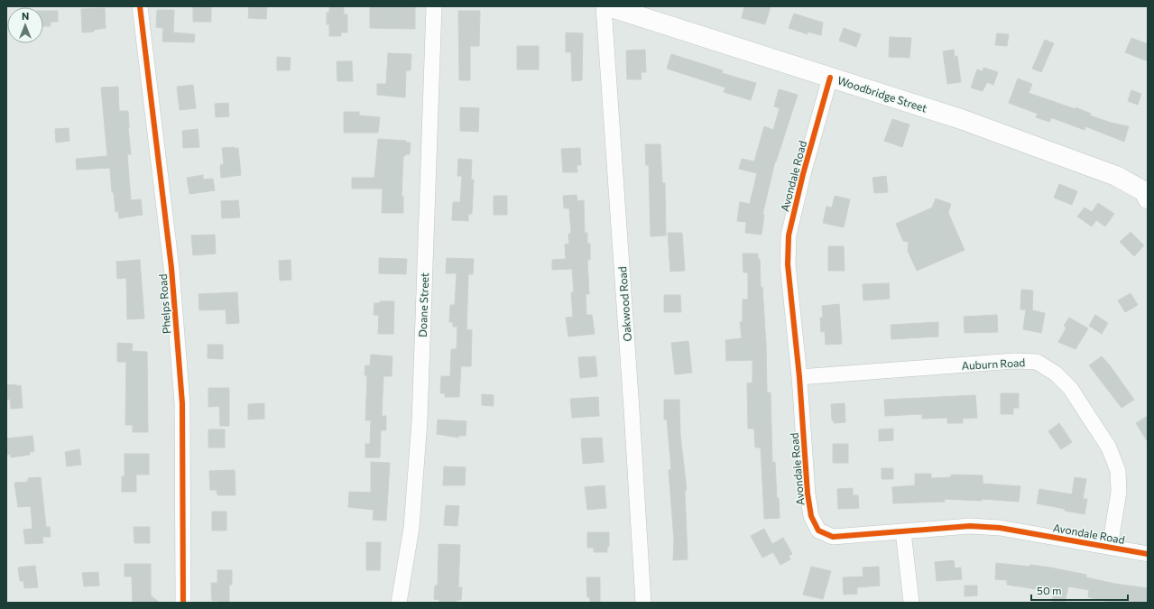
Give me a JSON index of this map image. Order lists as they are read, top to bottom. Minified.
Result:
{"streets":{"main road":["Woodbridge Street"],"street":["Avondale Road","Phelps Road","Oakwood Road","Doane Street","Auburn Road"]},"crossings":[["Woodbridge Street","Avondale Road"],["Avondale Road","Auburn Road"]],"scale_bar":"50 m","north":"top"}
